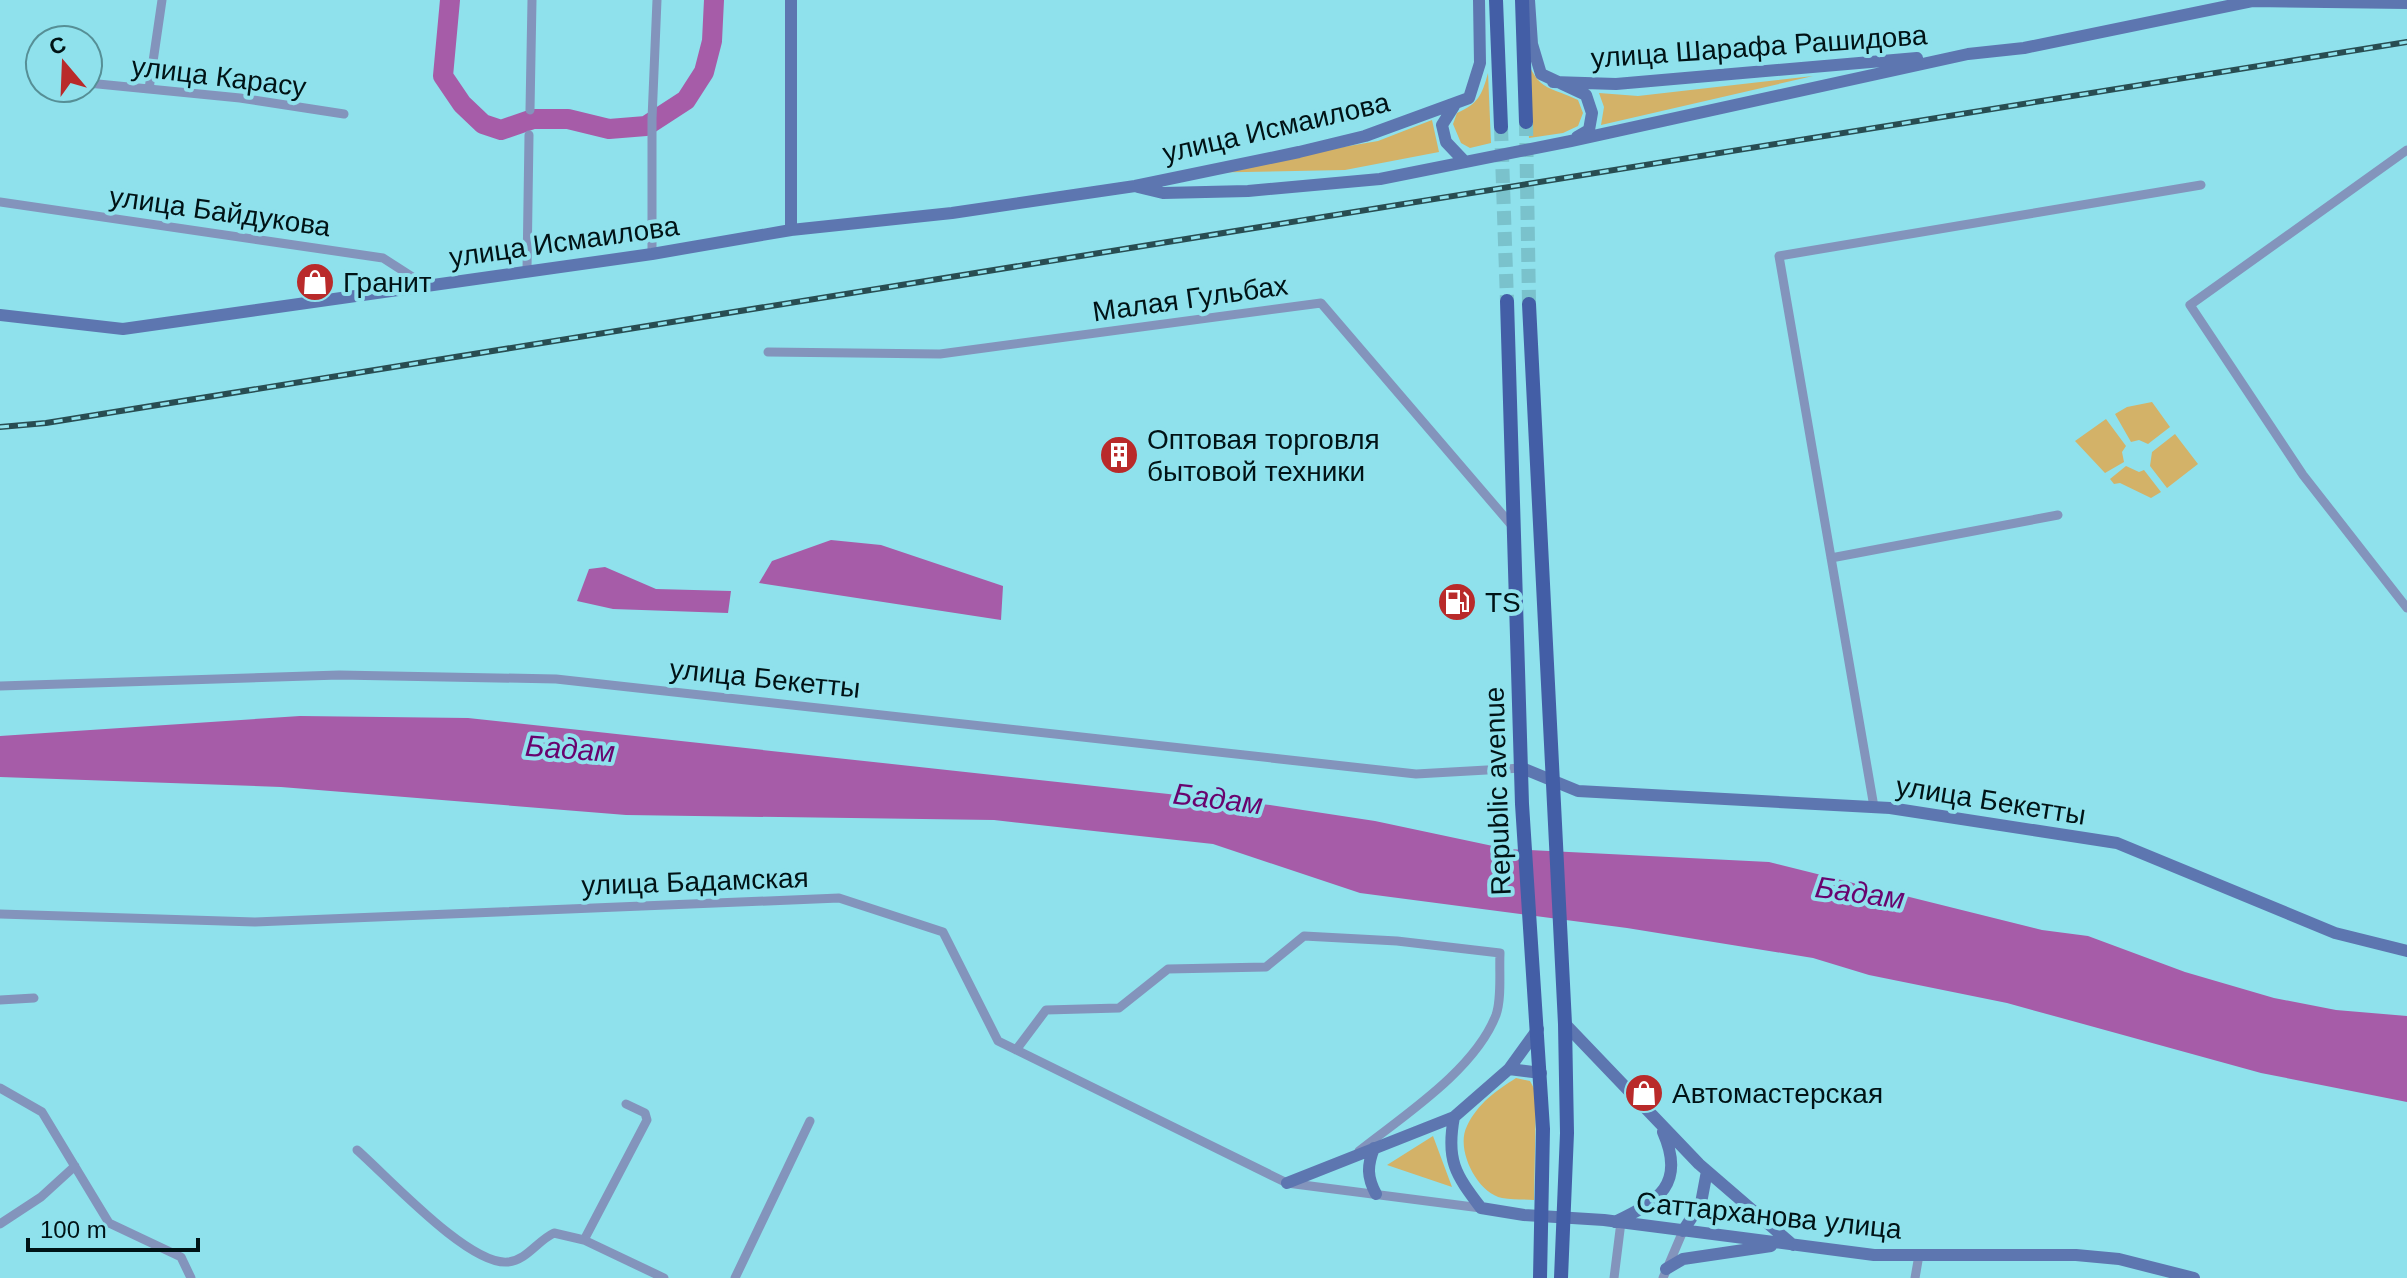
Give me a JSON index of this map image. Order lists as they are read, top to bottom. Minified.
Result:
{"streets":{"main road":["улица Шарафа Рашидова","улица Исмаилова","улица Бекетты","Republic avenue","Саттарханова улица"],"street":["улица Карасу","улица Байдукова","Малая Гульбах","улица Бадамская"]},"crossings":[["улица Шарафа Рашидова","улица Исмаилова"],["улица Исмаилова","улица Байдукова"],["Малая Гульбах","Republic avenue"],["улица Бекетты","Republic avenue"],["улица Бадамская","Саттарханова улица"]],"water":["Бадам"],"places":{"shop":["Гранит","Автомастерская"],"building":["Оптовая торговля бытовой техники"],"fuel station":["TS"]},"scale_bar":"100 m","north":"top"}
